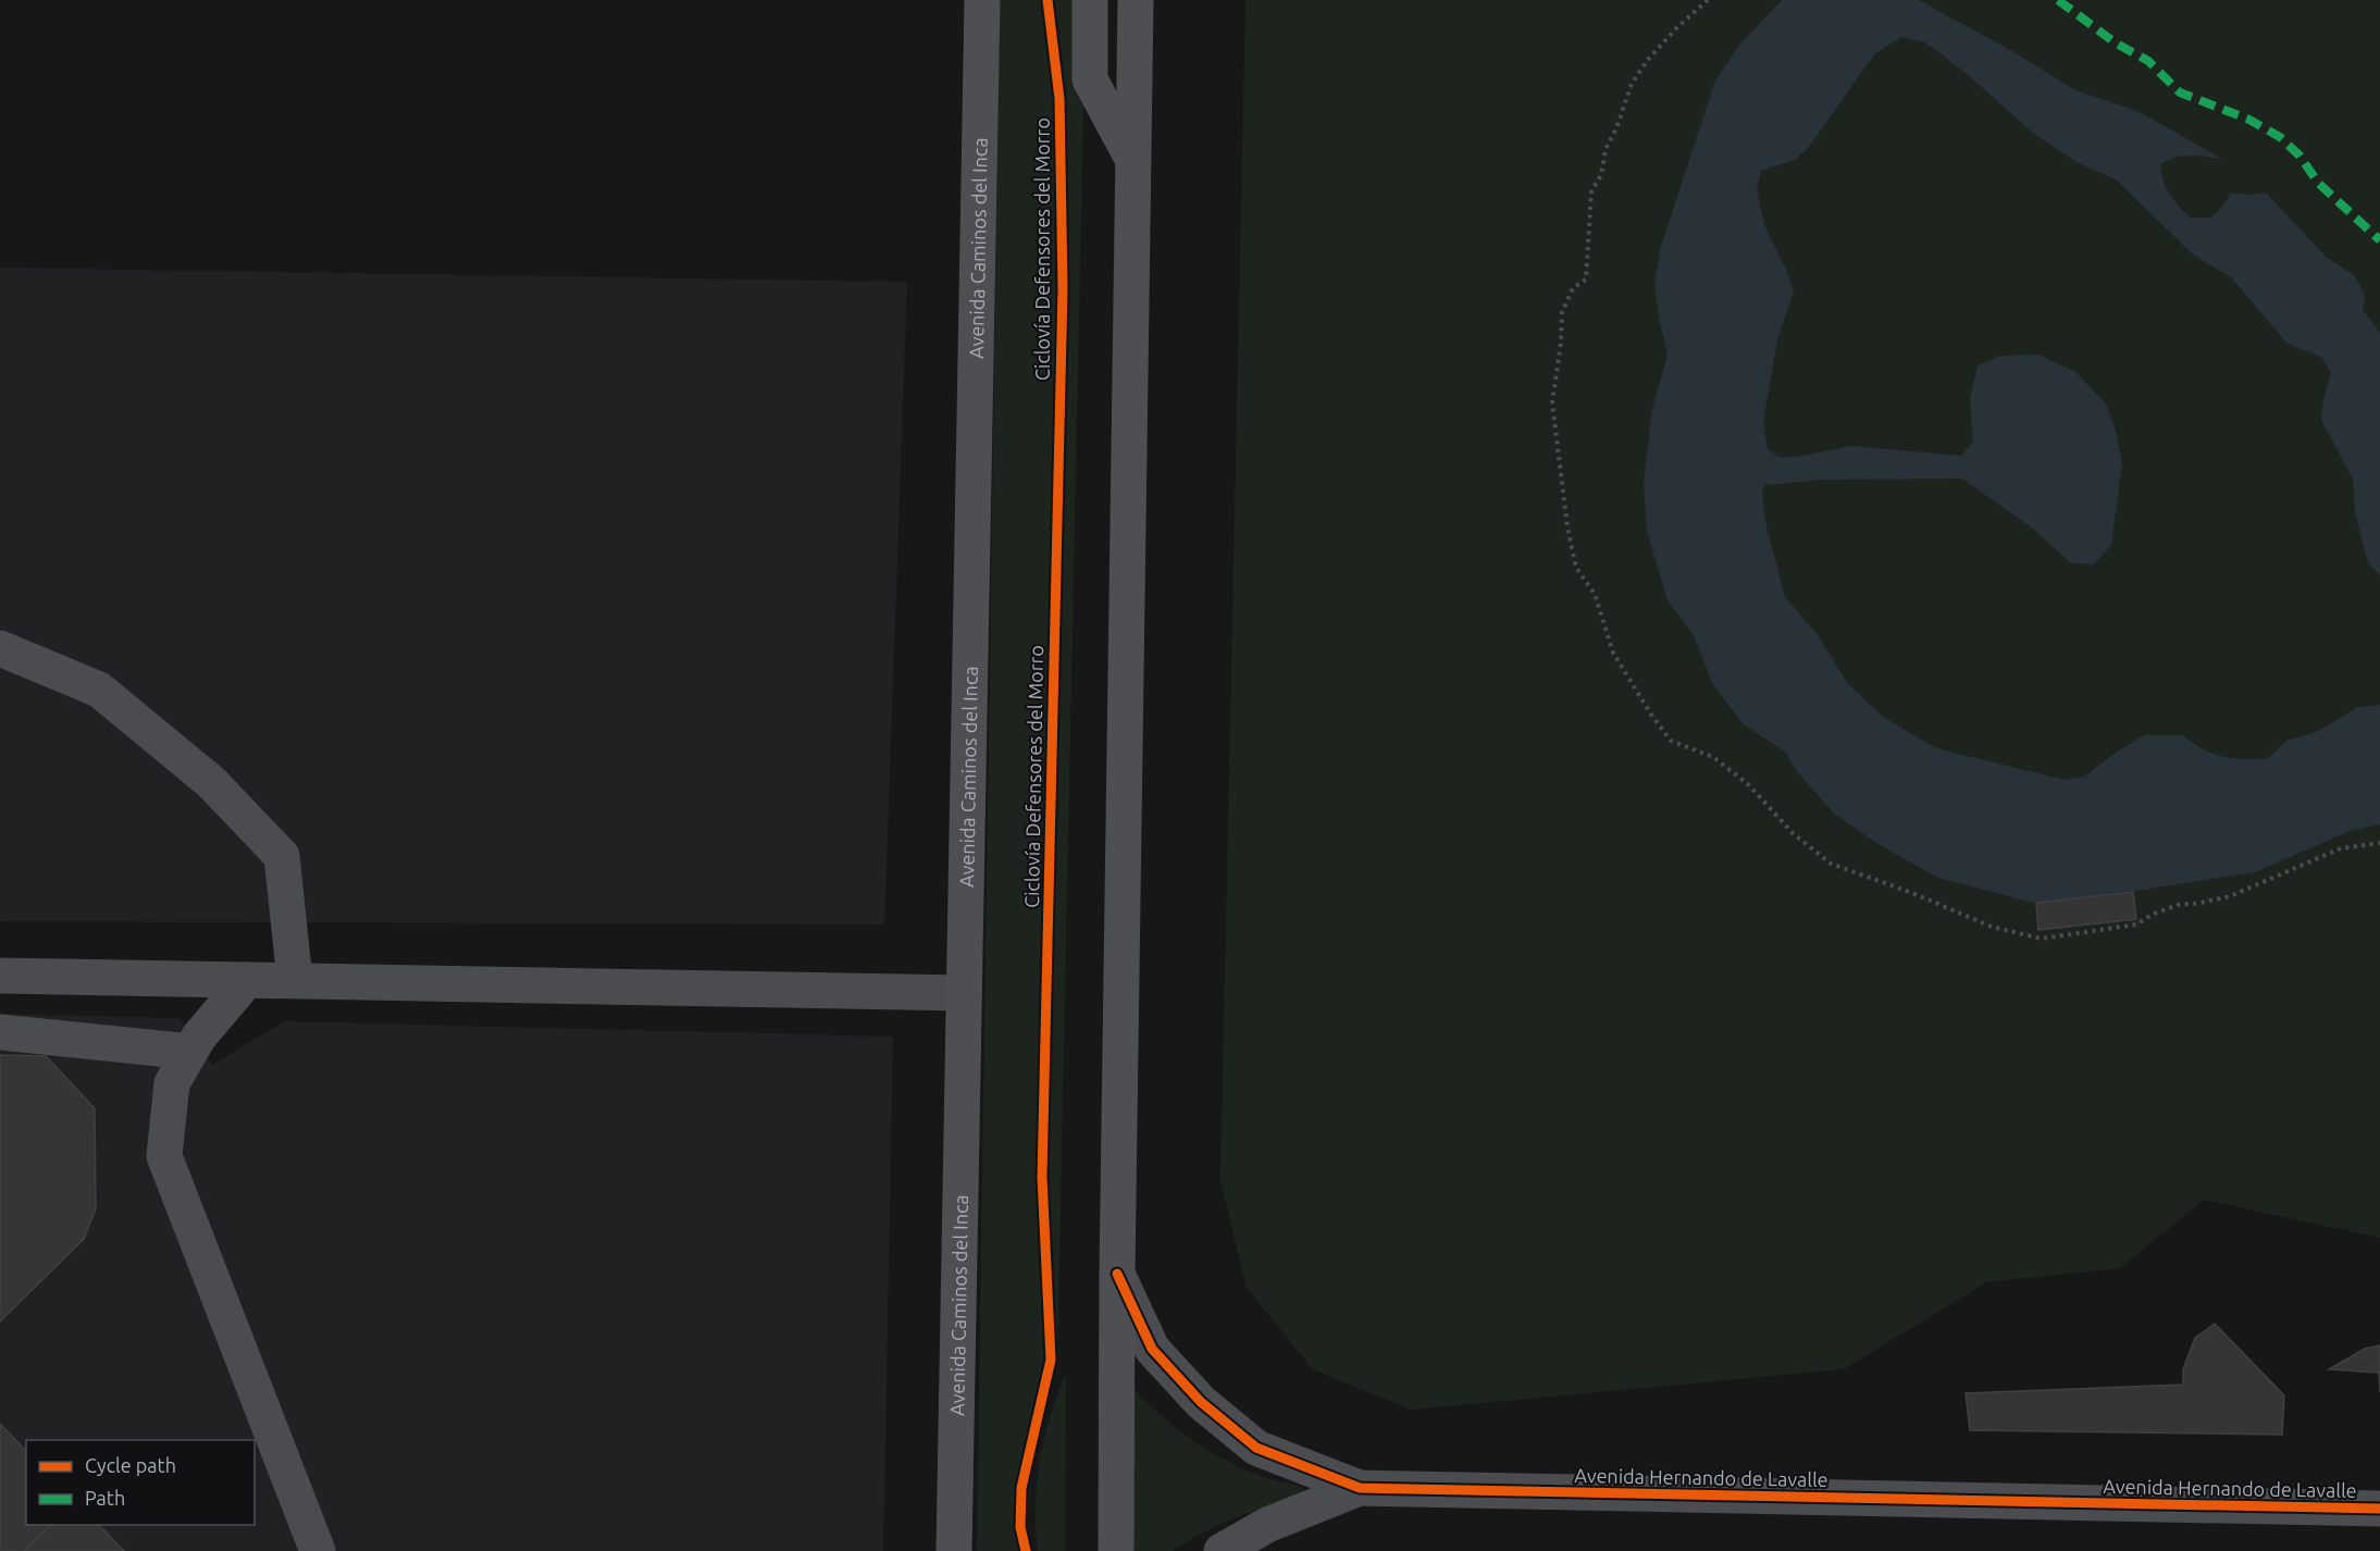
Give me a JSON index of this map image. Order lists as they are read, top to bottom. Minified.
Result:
{"streets":{"main road":["Avenida Caminos del Inca"],"street":["Avenida Hernando de Lavalle"],"cycle path":["Ciclovía Defensores del Morro"]},"legend":["Cycle path","Path"]}
